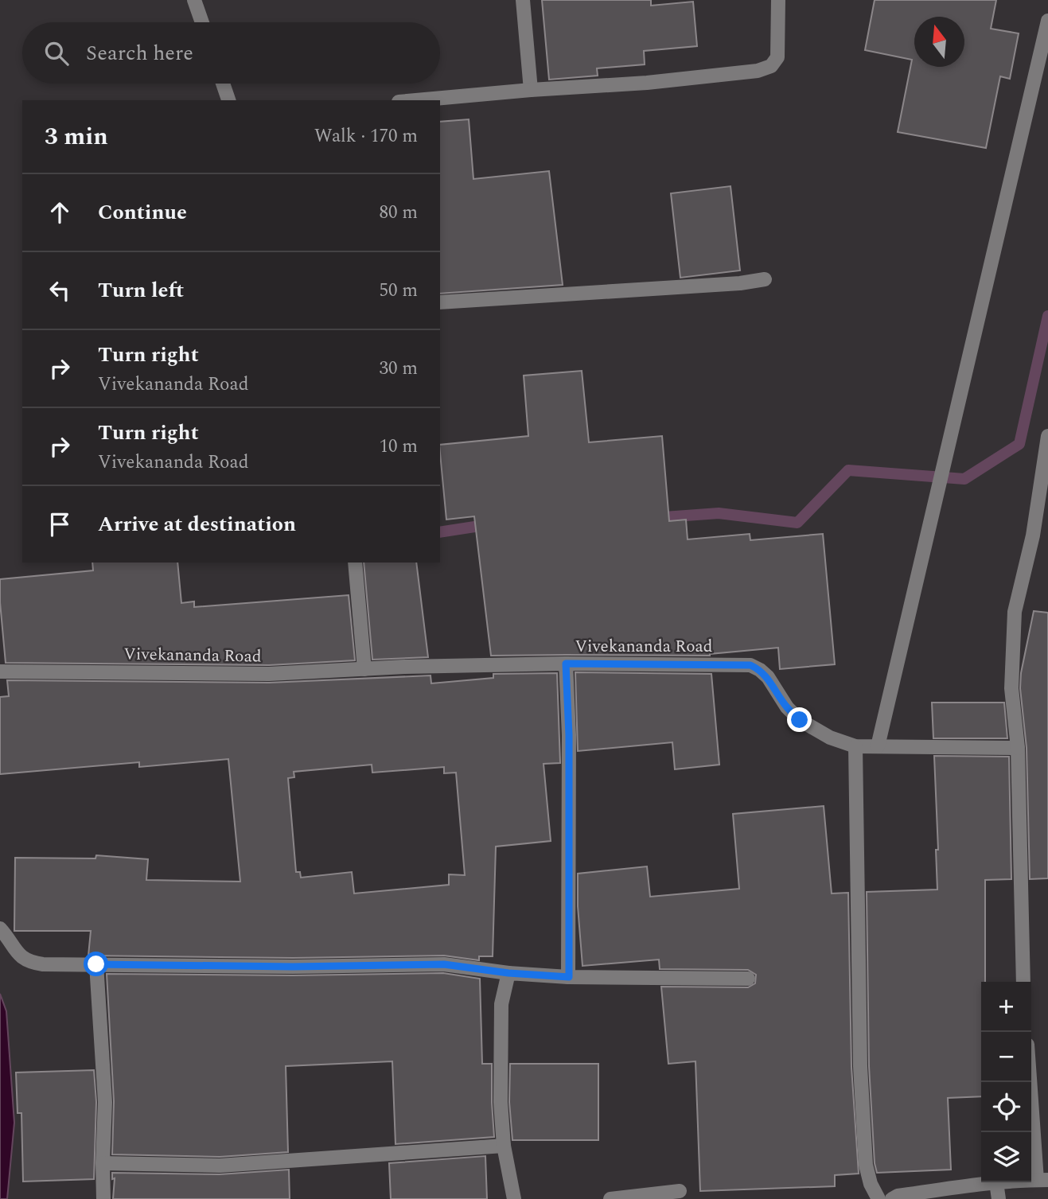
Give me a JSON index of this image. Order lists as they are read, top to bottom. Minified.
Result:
{"streets":{"street":["Vivekananda Road"]},"north":"top","page":{"search":"Search here","heading":["3 min","Walk · 170 m"],"list":[["Continue","80 m"],["Turn left","50 m"],["Turn right","Vivekananda Road","30 m"],["Turn right","Vivekananda Road","10 m"],"Arrive at destination"],"map_buttons":["+","−"]}}
